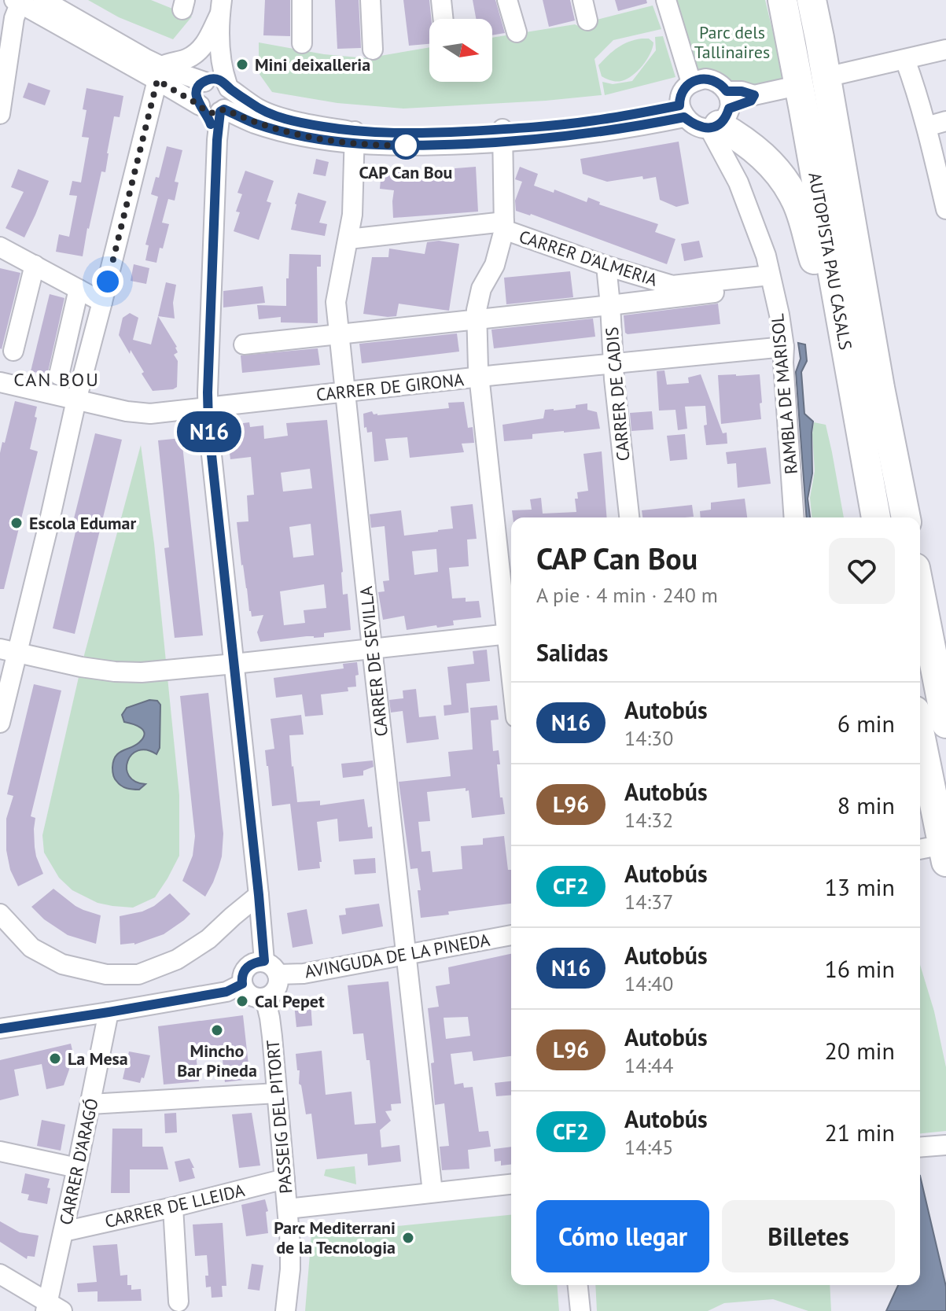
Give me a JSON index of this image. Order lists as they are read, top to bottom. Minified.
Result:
{"streets":{"highway":["AUTOPISTA PAU CASALS"],"street":["CARRER D'ALMERIA","CARRER DE GIRONA","CARRER DE CADIS","RAMBLA DE MARISOL","CARRER DE SEVILLA","AVINGUDA DE LA PINEDA","PASSEIG DEL PITORT","CARRER D'ARAGÓ","CARRER DE LLEIDA"]},"crossings":[["CARRER D'ALMERIA","CARRER DE CADIS"],["CARRER D'ALMERIA","RAMBLA DE MARISOL"],["CARRER DE GIRONA","CARRER DE CADIS"],["CARRER DE GIRONA","RAMBLA DE MARISOL"],["CARRER DE GIRONA","CARRER DE SEVILLA"],["CARRER DE SEVILLA","AVINGUDA DE LA PINEDA"],["AVINGUDA DE LA PINEDA","PASSEIG DEL PITORT"],["PASSEIG DEL PITORT","CARRER DE LLEIDA"],["CARRER D'ARAGÓ","CARRER DE LLEIDA"]],"districts":["CAN BOU"],"parks":["Parc dels Tallinaires"],"places":["Mini deixalleria","CAP Can Bou","Escola Edumar","Cal Pepet","Mincho Bar Pineda","La Mesa","Parc Mediterrani de la Tecnologia"],"lines":["bus line N16"],"north":"right","page":{"on_map":"N16","heading":[["CAP Can Bou","A pie · 4 min · 240 m"],"Salidas"],"list":[{"mark":"N16","name":"Autobús","note":"14:30","value":"6 min"},{"mark":"L96","name":"Autobús","note":"14:32","value":"8 min"},{"mark":"CF2","name":"Autobús","note":"14:37","value":"13 min"},{"mark":"N16","name":"Autobús","note":"14:40","value":"16 min"},{"mark":"L96","name":"Autobús","note":"14:44","value":"20 min"},{"mark":"CF2","name":"Autobús","note":"14:45","value":"21 min"}],"buttons":["Cómo llegar","Billetes"]}}
